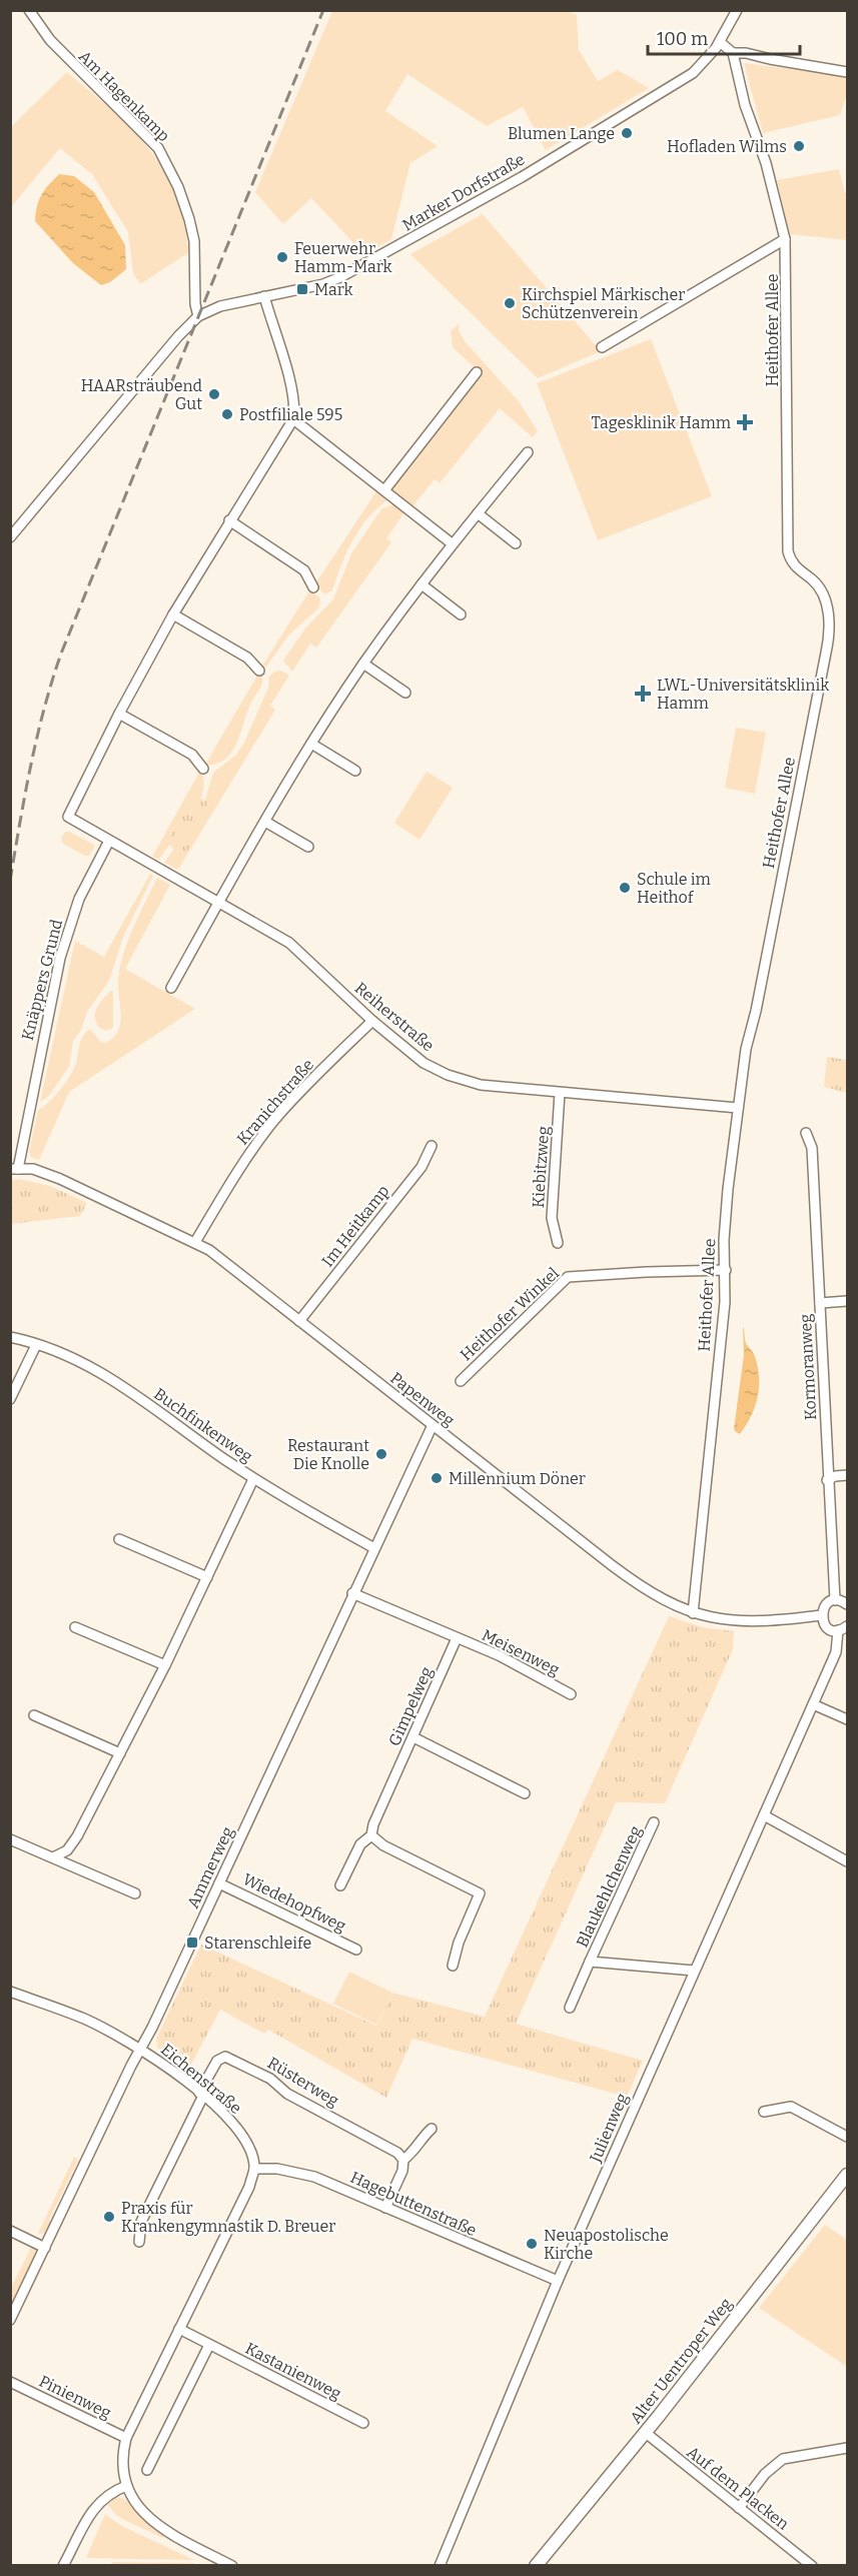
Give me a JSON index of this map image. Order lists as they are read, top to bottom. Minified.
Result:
{"streets":{"street":["Am Hagenkamp","Marker Dorfstraße","Heithofer Allee","Knäppers Grund","Reiherstraße","Kranichstraße","Kiebitzweg","Im Heitkamp","Heithofer Winkel","Kormoranweg","Papenweg","Buchfinkenweg","Meisenweg","Gimpelweg","Ammerweg","Blaukehlchenweg","Wiedehopfweg","Eichenstraße","Rüsterweg","Julienweg","Hagebuttenstraße","Alter Uentroper Weg","Kastanienweg","Pinienweg","Auf dem Placken"]},"crossings":[["Am Hagenkamp","Marker Dorfstraße"],["Heithofer Allee","Reiherstraße"],["Heithofer Allee","Heithofer Winkel"],["Heithofer Allee","Papenweg"],["Knäppers Grund","Reiherstraße"],["Knäppers Grund","Papenweg"],["Reiherstraße","Kranichstraße"],["Reiherstraße","Kiebitzweg"],["Kranichstraße","Papenweg"],["Im Heitkamp","Papenweg"],["Papenweg","Ammerweg"],["Buchfinkenweg","Ammerweg"],["Meisenweg","Gimpelweg"],["Ammerweg","Wiedehopfweg"],["Ammerweg","Eichenstraße"],["Blaukehlchenweg","Julienweg"],["Eichenstraße","Rüsterweg"],["Eichenstraße","Hagebuttenstraße"],["Julienweg","Hagebuttenstraße"],["Alter Uentroper Weg","Auf dem Placken"]],"places":{"other":["Blumen Lange","Hofladen Wilms","Feuerwehr Hamm-Mark","Kirchspiel Märkischer Schützenverein","HAARsträubend Gut","Postfiliale 595","Schule im Heithof","Restaurant Die Knolle","Millennium Döner","Praxis für Krankengymnastik D. Breuer","Neuapostolische Kirche"],"transit":["Mark","Starenschleife"],"health":["Tagesklinik Hamm","LWL-Universitätsklinik Hamm"]},"scale_bar":"100 m"}
